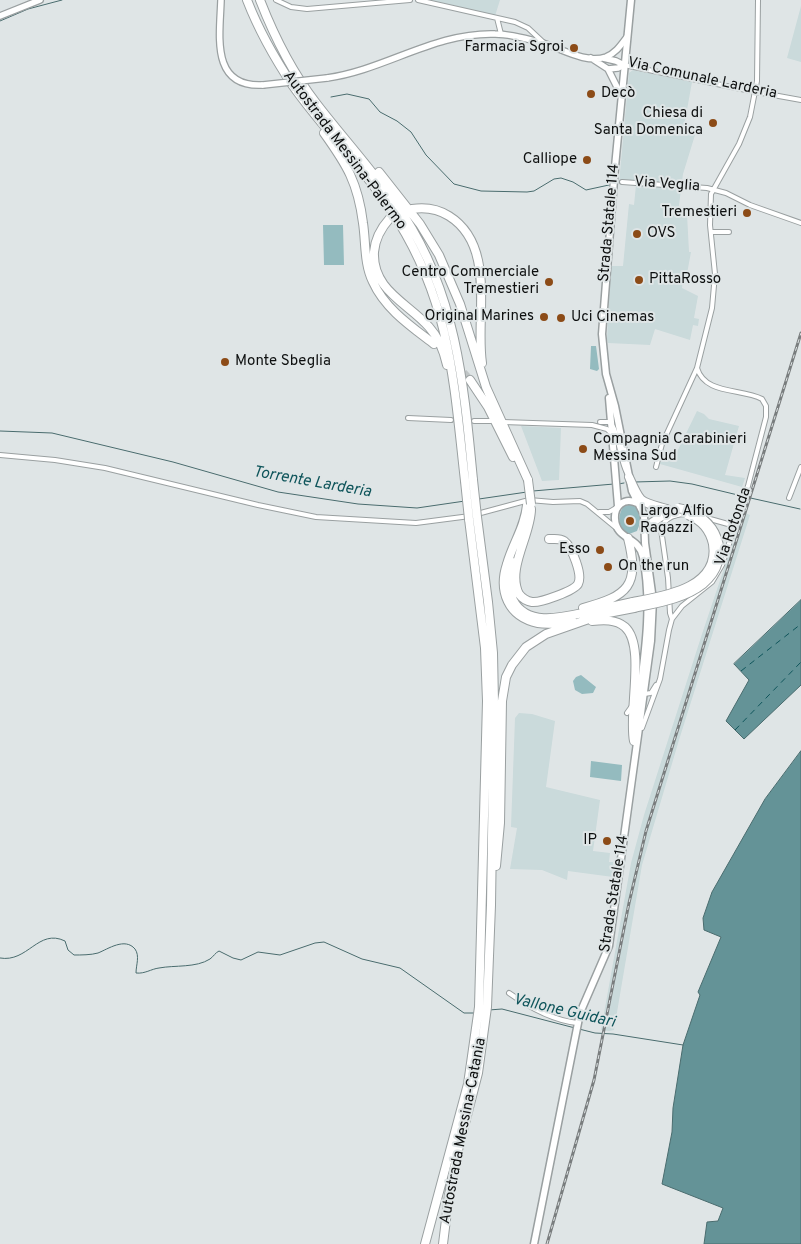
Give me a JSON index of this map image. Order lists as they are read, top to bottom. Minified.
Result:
{"streets":{"highway":["Autostrada Messina-Palermo","Autostrada Messina-Catania"],"main road":["Strada Statale 114"],"street":["Via Comunale Larderia","Via Veglia","Via Rotonda"]},"crossings":[["Via Comunale Larderia","Strada Statale 114"]],"water":["Torrente Larderia","Vallone Guidari"],"places":["Farmacia Sgroi","Decò","Chiesa di Santa Domenica","Calliope","Tremestieri","OVS","PittaRosso","Centro Commerciale Tremestieri","Original Marines","Uci Cinemas","Monte Sbeglia","Compagnia Carabinieri Messina Sud","Largo Alfio Ragazzi","Esso","On the run","IP"]}
